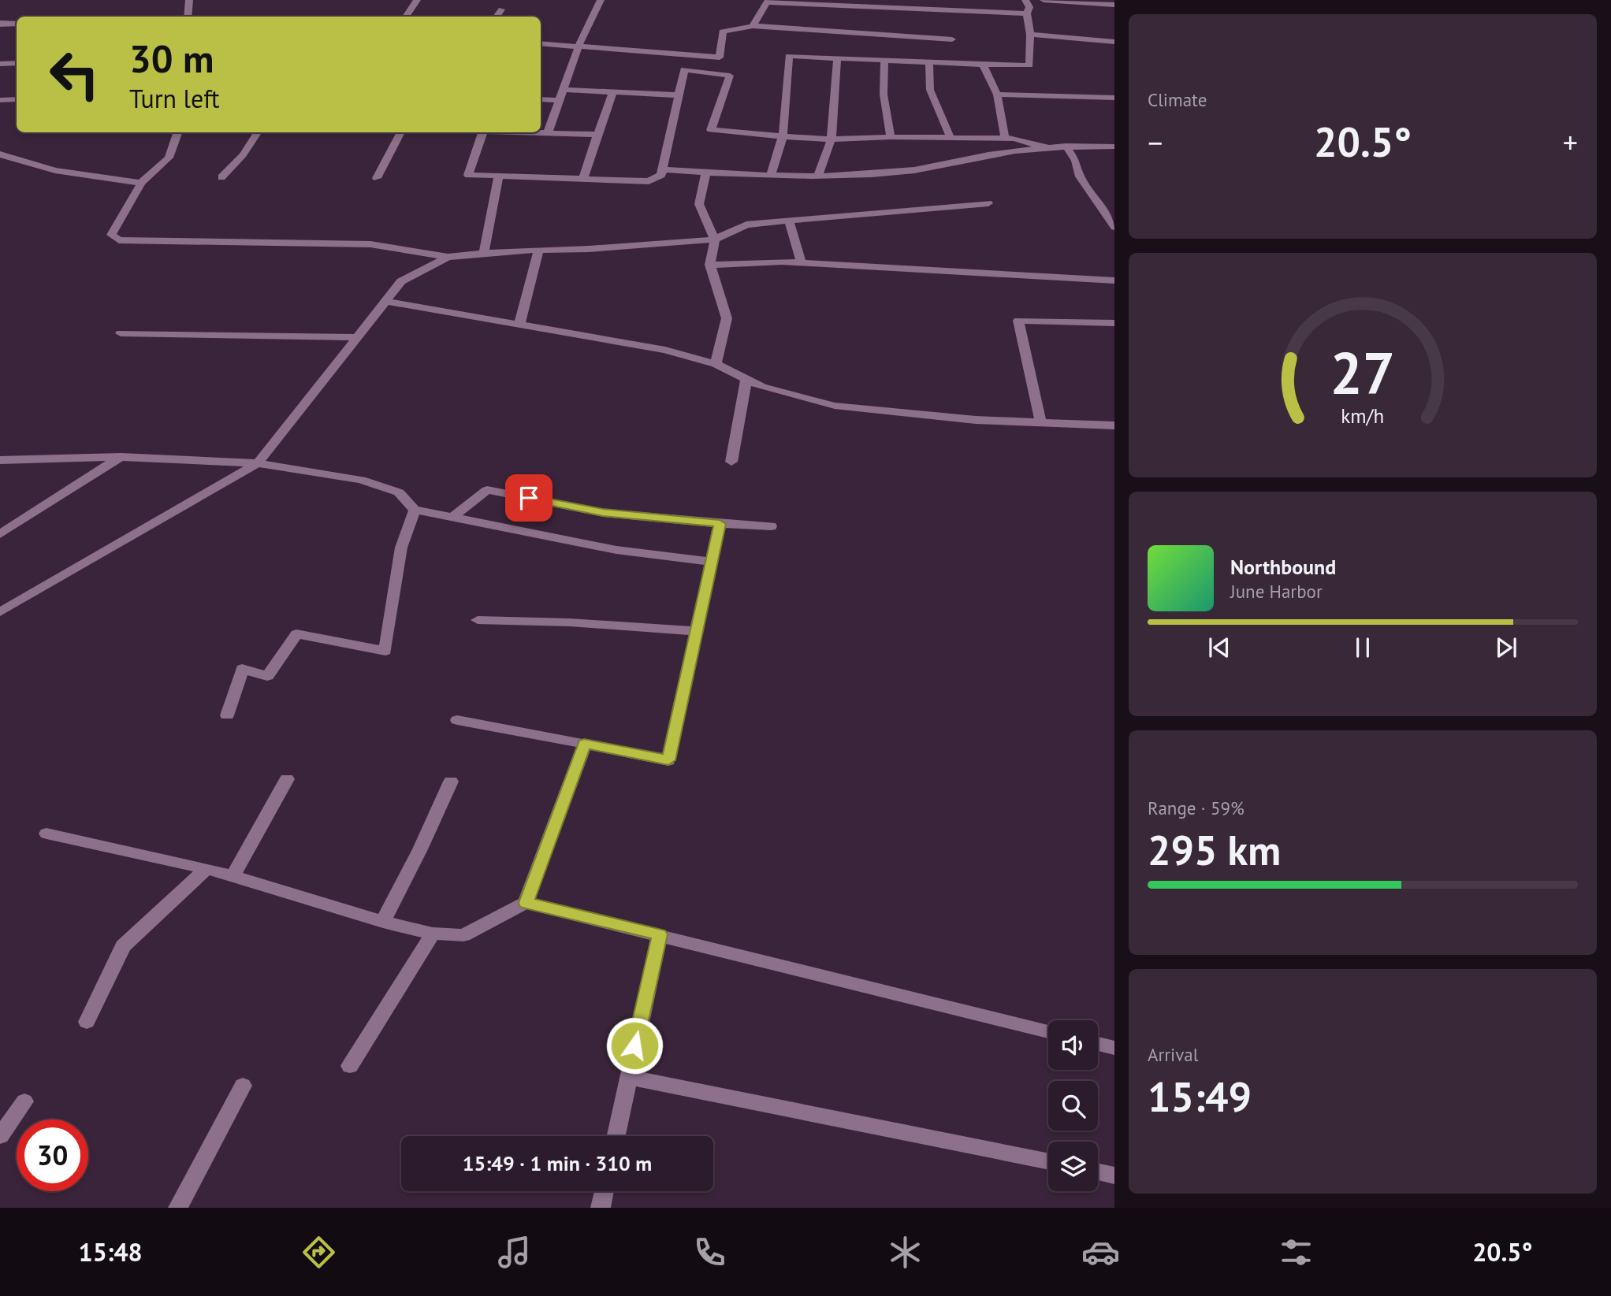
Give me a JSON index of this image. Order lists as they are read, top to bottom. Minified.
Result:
{"page":{"tile":["Climate",["Range · 59%","295 km"],["Arrival","15:49"]],"turn":["30 m","Turn left"],"heat":["−","20.5°","+"],"song":["Northbound","June Harbor"],"limit":"30","trip":"15:49 · 1 min · 310 m","tabs":["15:48","20.5°"],"gauge":["27","km/h"]}}
